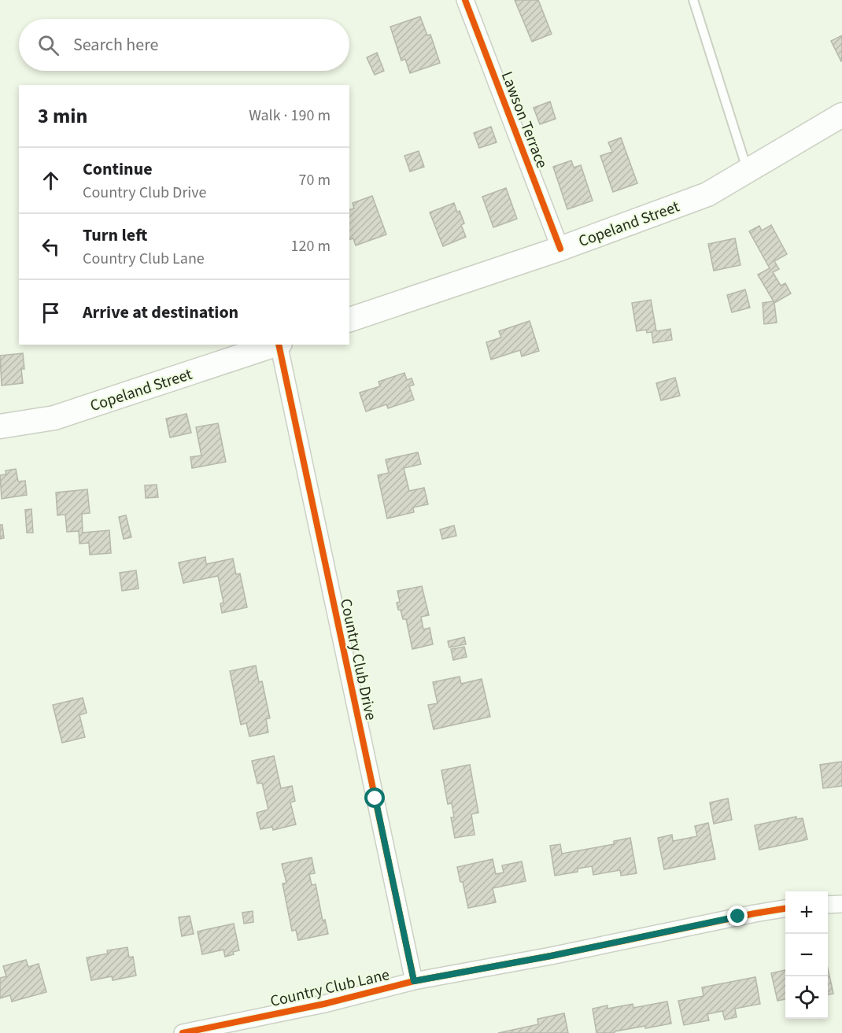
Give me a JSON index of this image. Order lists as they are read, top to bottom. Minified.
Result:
{"streets":{"main road":["Copeland Street"],"street":["Lawson Terrace","Country Club Drive","Country Club Lane"]},"crossings":[["Lawson Terrace","Copeland Street"],["Country Club Drive","Country Club Lane"]],"page":{"search":"Search here","heading":["3 min","Walk · 190 m"],"list":[["Continue","Country Club Drive","70 m"],["Turn left","Country Club Lane","120 m"],"Arrive at destination"],"map_buttons":["+","−"]}}
